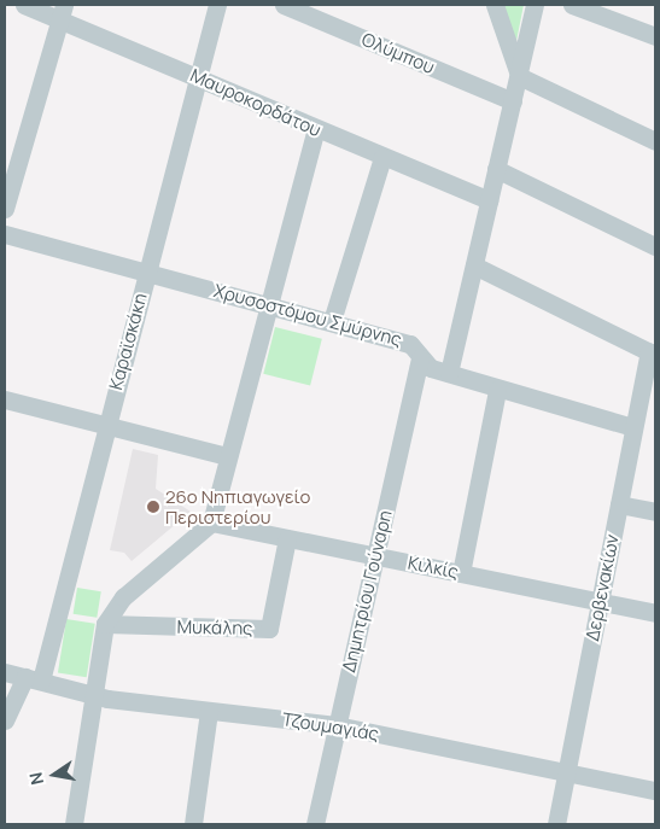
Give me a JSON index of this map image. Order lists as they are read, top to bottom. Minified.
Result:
{"streets":{"street":["Ολύμπου","Μαυροκορδάτου","Χρυσοστόμου Σμύρνης","Καραϊσκάκη","Κιλκίς","Δερβενακίων","Δημητρίου Γούναρη","Μυκάλης","Τζουμαγιάς"]},"crossings":[["Μαυροκορδάτου","Καραϊσκάκη"],["Χρυσοστόμου Σμύρνης","Καραϊσκάκη"],["Χρυσοστόμου Σμύρνης","Δερβενακίων"],["Χρυσοστόμου Σμύρνης","Δημητρίου Γούναρη"],["Καραϊσκάκη","Τζουμαγιάς"],["Κιλκίς","Δερβενακίων"],["Κιλκίς","Δημητρίου Γούναρη"],["Κιλκίς","Μυκάλης"],["Δερβενακίων","Τζουμαγιάς"],["Δημητρίου Γούναρη","Τζουμαγιάς"]],"places":["26ο Νηπιαγωγείο Περιστερίου"],"north":"left"}
